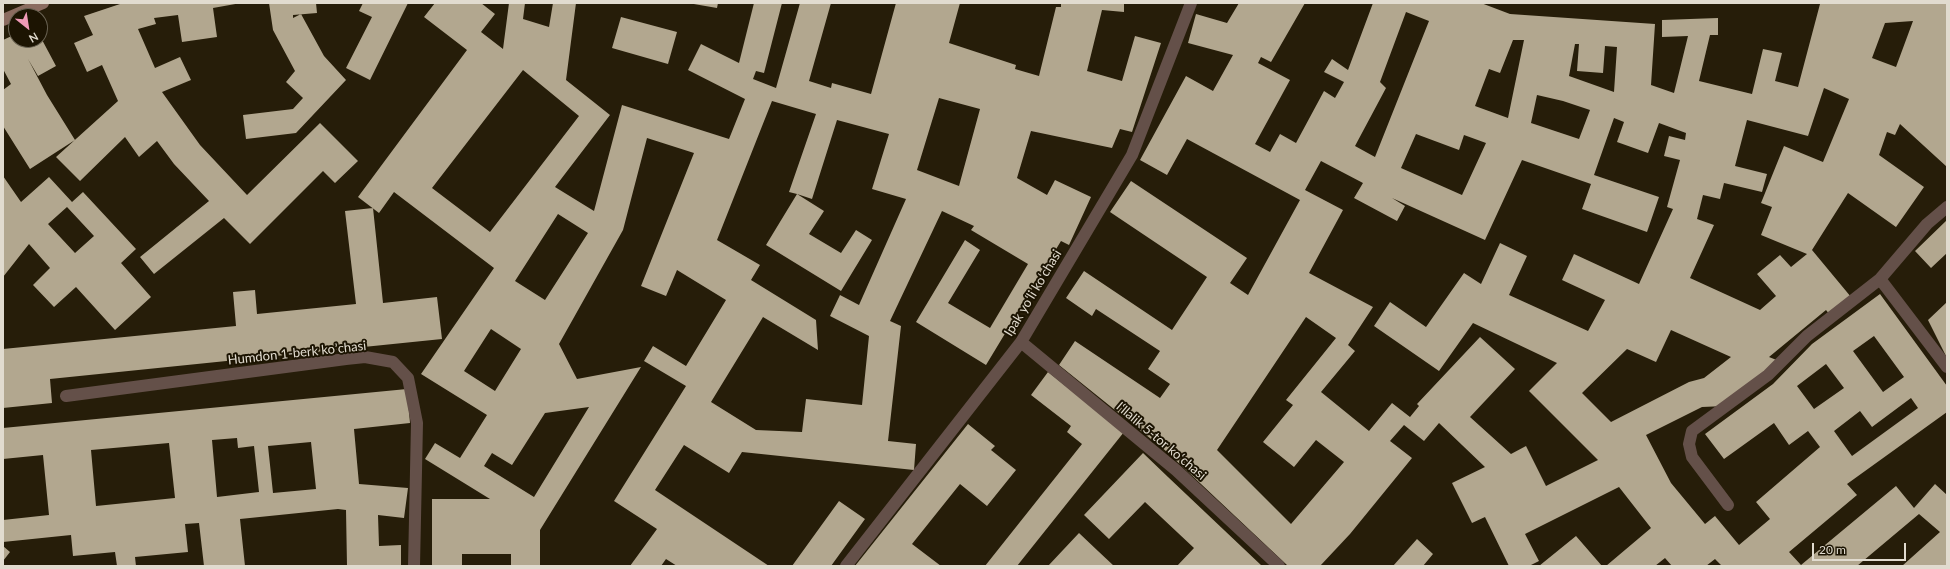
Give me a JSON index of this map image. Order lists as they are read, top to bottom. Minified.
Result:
{"streets":{"street":["Ipak yoʻli koʻchasi","Humdon 1-berk koʼchasi","Iʻllalik 5-tor koʻchasi"]},"crossings":[["Ipak yoʻli koʻchasi","Iʻllalik 5-tor koʻchasi"]],"scale_bar":"20 m","north":"bottom right"}
